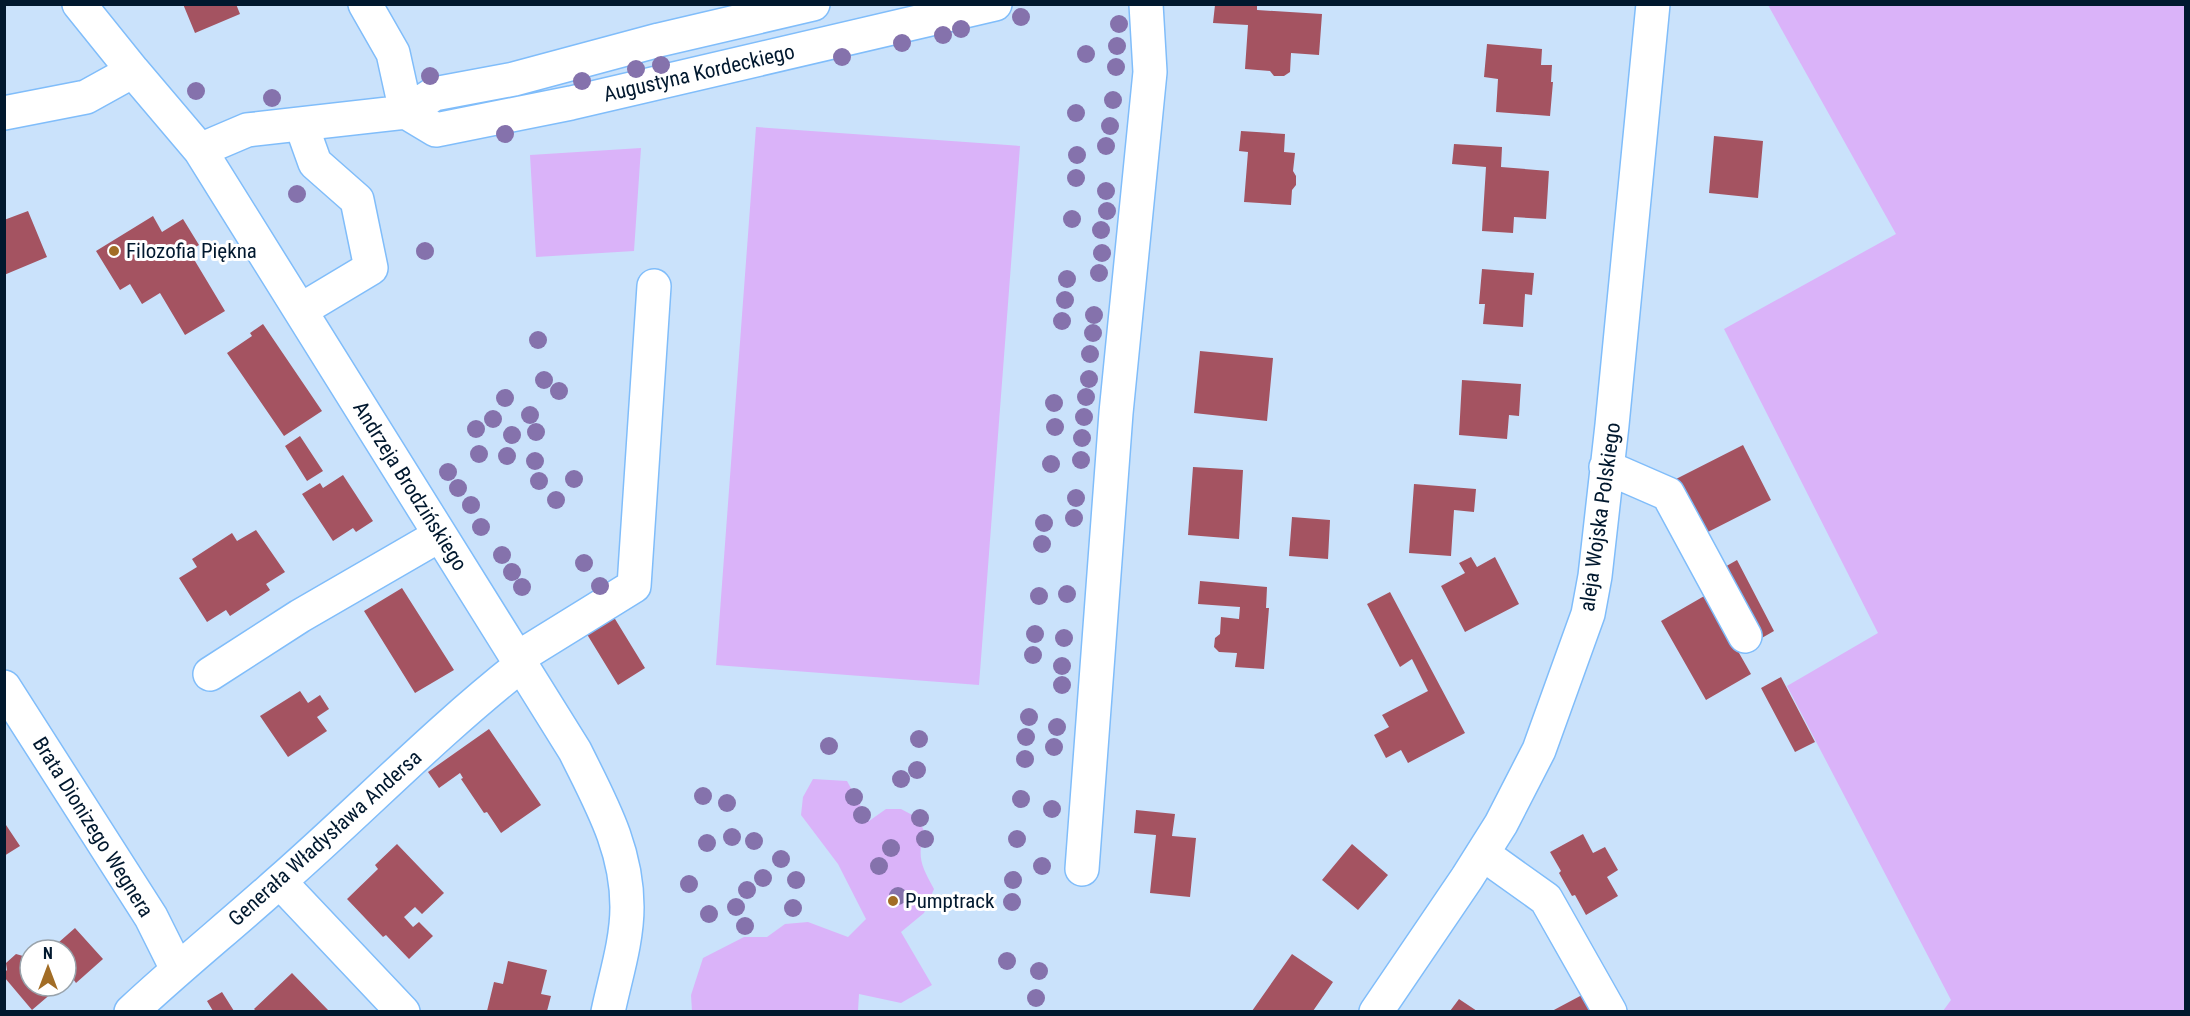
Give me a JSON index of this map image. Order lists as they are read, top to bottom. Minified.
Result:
{"streets":{"street":["Augustyna Kordeckiego","Andrzeja Brodzińskiego","aleja Wojska Polskiego","Brata Dionizego Wegnera","Generała Władysława Andersa"]},"crossings":[["Augustyna Kordeckiego","Andrzeja Brodzińskiego"],["Andrzeja Brodzińskiego","Generała Władysława Andersa"],["Brata Dionizego Wegnera","Generała Władysława Andersa"]],"places":["Filozofia Piękna","Pumptrack"],"north":"top"}
